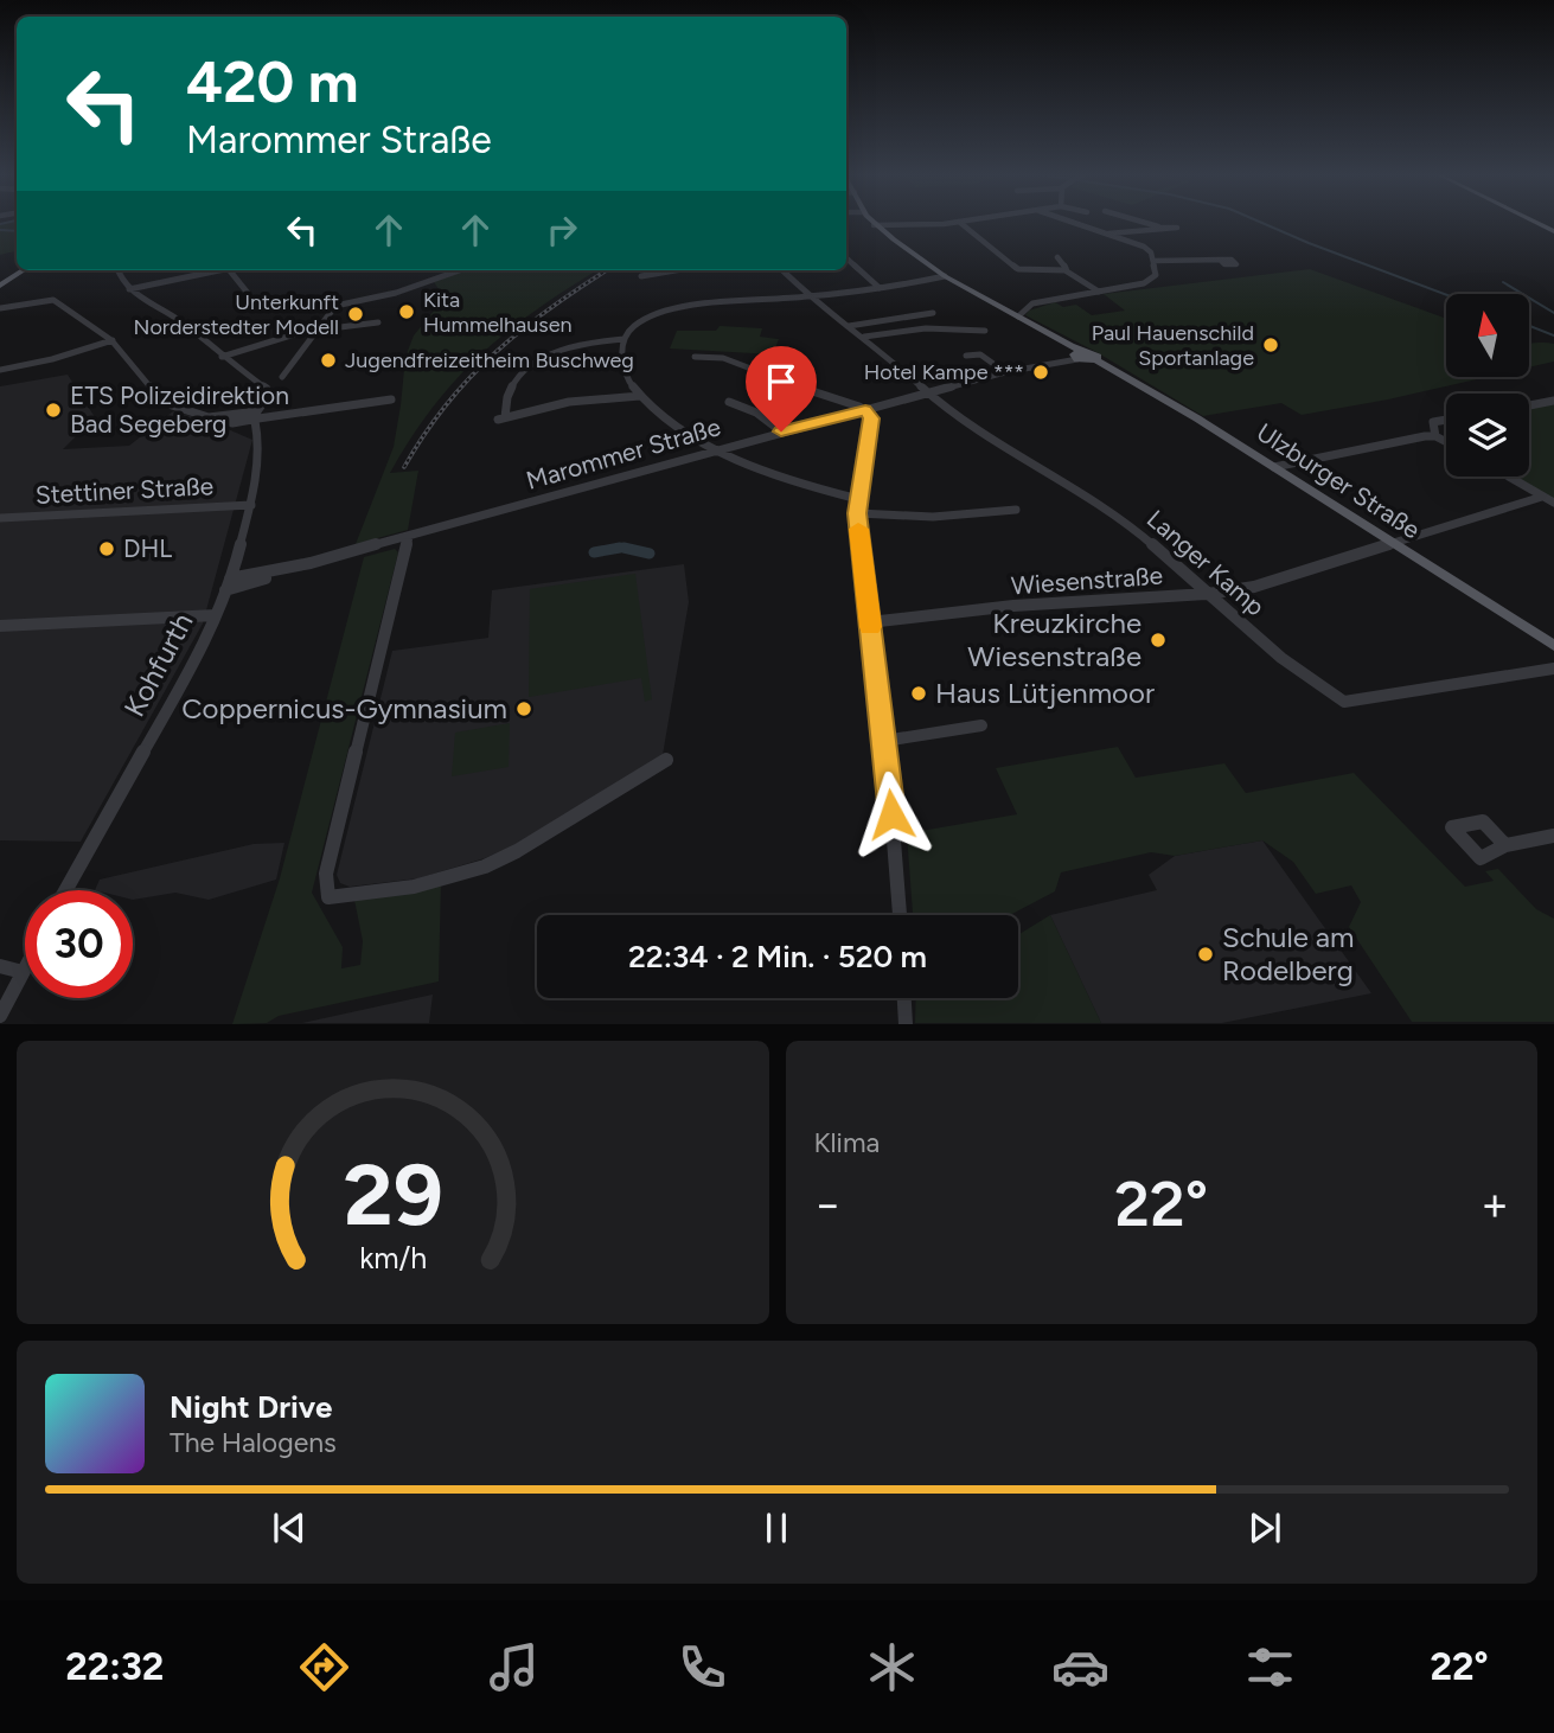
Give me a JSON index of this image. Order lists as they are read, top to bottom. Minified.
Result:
{"streets":{"main road":["Ulzburger Straße"],"street":["Marommer Straße","Stettiner Straße","Langer Kamp","Wiesenstraße","Kohfurth"]},"crossings":[["Marommer Straße","Ulzburger Straße"],["Marommer Straße","Langer Kamp"],["Marommer Straße","Kohfurth"],["Ulzburger Straße","Wiesenstraße"],["Stettiner Straße","Kohfurth"],["Langer Kamp","Wiesenstraße"]],"places":["Kita Hummelhausen","Unterkunft Norderstedter Modell","Paul Hauenschild Sportanlage","Jugendfreizeitheim Buschweg","Hotel Kampe ***","ETS Polizeidirektion Bad Segeberg","DHL","Kreuzkirche Wiesenstraße","Haus Lütjenmoor","Coppernicus-Gymnasium","Schule am Rodelberg"],"north":"top","page":{"turn":["420 m","Marommer Straße"],"limit":"30","trip":"22:34 · 2 Min. · 520 m","tile":"Klima","heat":["−","22°","+"],"song":["Night Drive","The Halogens"],"tabs":["22:32","22°"],"gauge":["29","km/h"]}}
